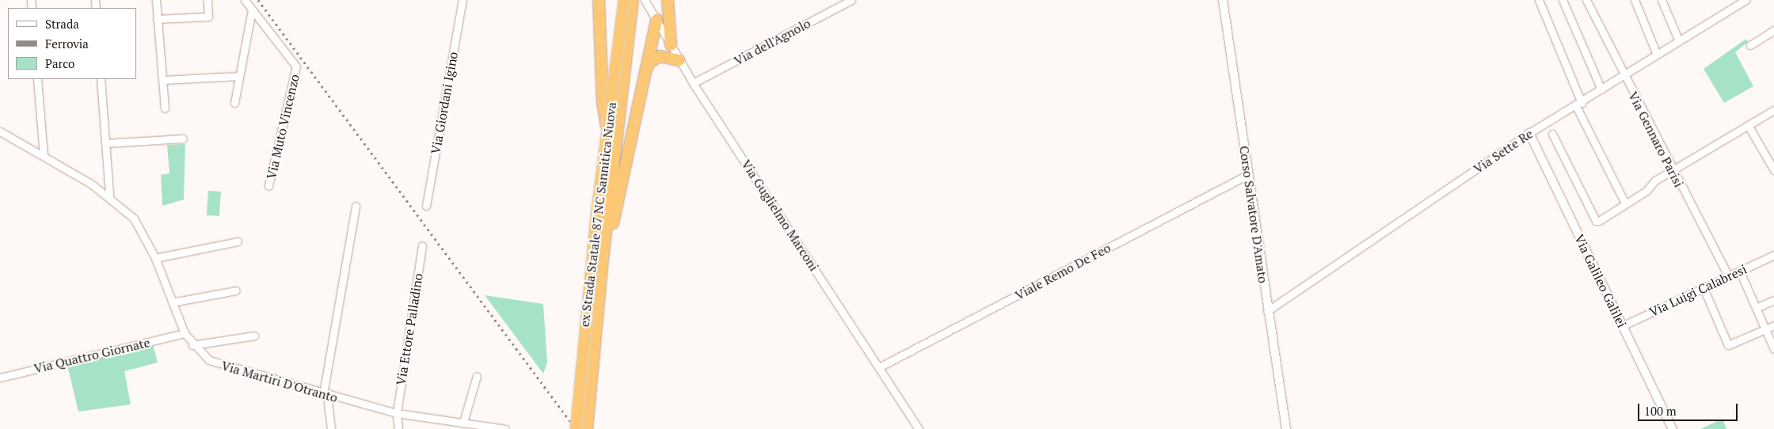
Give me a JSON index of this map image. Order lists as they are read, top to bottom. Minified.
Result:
{"streets":{"highway":["ex Strada Statale 87 NC Sannitica Nuova"],"street":["Via dell'Agnolo","Via Giordani Igino","Via Muto Vincenzo","Via Gennaro Parisi","Via Sette Re","Corso Salvatore D'Amato","Via Guglielmo Marconi","Viale Remo De Feo","Via Galileo Galilei","Via Luigi Calabresi","Via Ettore Palladino","Via Quattro Giornate","Via Martiri D'Otranto"]},"crossings":[["Via dell'Agnolo","Via Guglielmo Marconi"],["Via Gennaro Parisi","Via Sette Re"],["Via Gennaro Parisi","Via Luigi Calabresi"],["Via Sette Re","Corso Salvatore D'Amato"],["Via Sette Re","Via Galileo Galilei"],["Corso Salvatore D'Amato","Viale Remo De Feo"],["Via Guglielmo Marconi","Viale Remo De Feo"],["Via Galileo Galilei","Via Luigi Calabresi"],["Via Ettore Palladino","Via Martiri D'Otranto"],["Via Quattro Giornate","Via Martiri D'Otranto"]],"legend":["Strada","Ferrovia","Parco"],"scale_bar":"100 m"}
